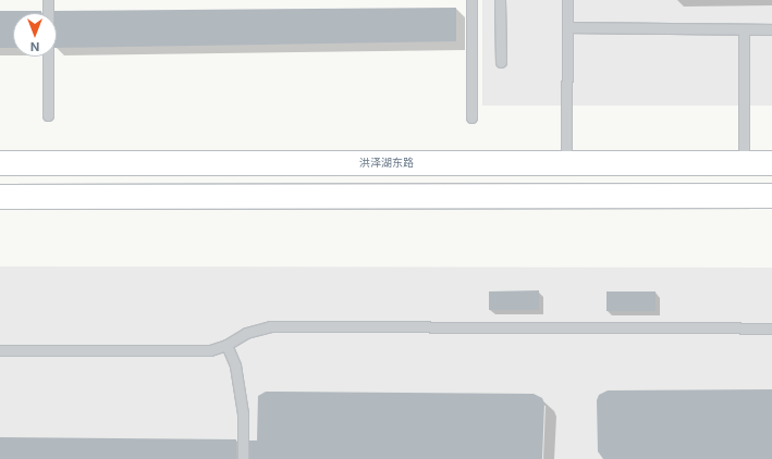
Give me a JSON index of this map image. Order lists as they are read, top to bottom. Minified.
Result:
{"streets":{"main road":["洪泽湖东路"]},"north":"bottom"}
